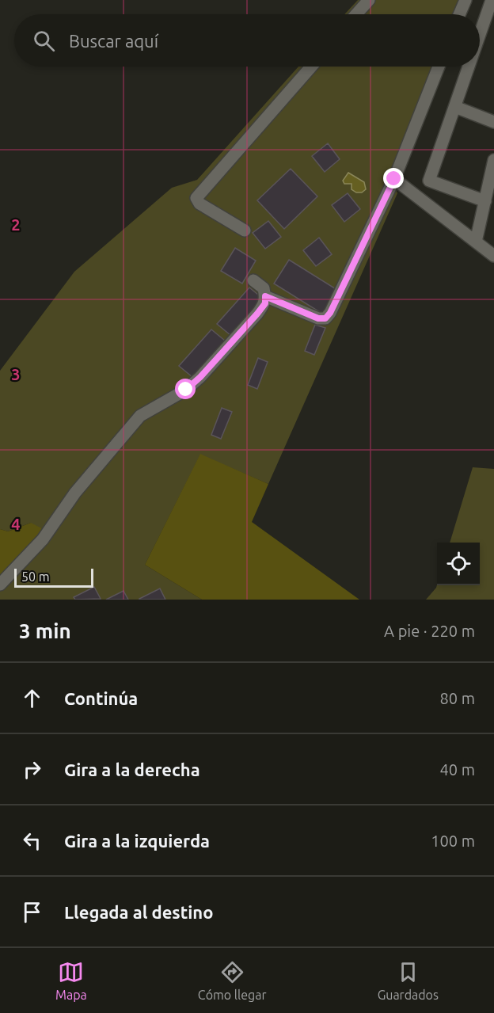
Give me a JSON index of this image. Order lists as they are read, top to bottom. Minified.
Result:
{"scale_bar":"50 m","page":{"search":"Buscar aquí","scale":"50 m","heading":["3 min","A pie · 220 m"],"list":[["Continúa","80 m"],["Gira a la derecha","40 m"],["Gira a la izquierda","100 m"],"Llegada al destino"],"nav":["Mapa","Cómo llegar","Guardados"]},"grid":{"rows":["2","3","4"]}}
